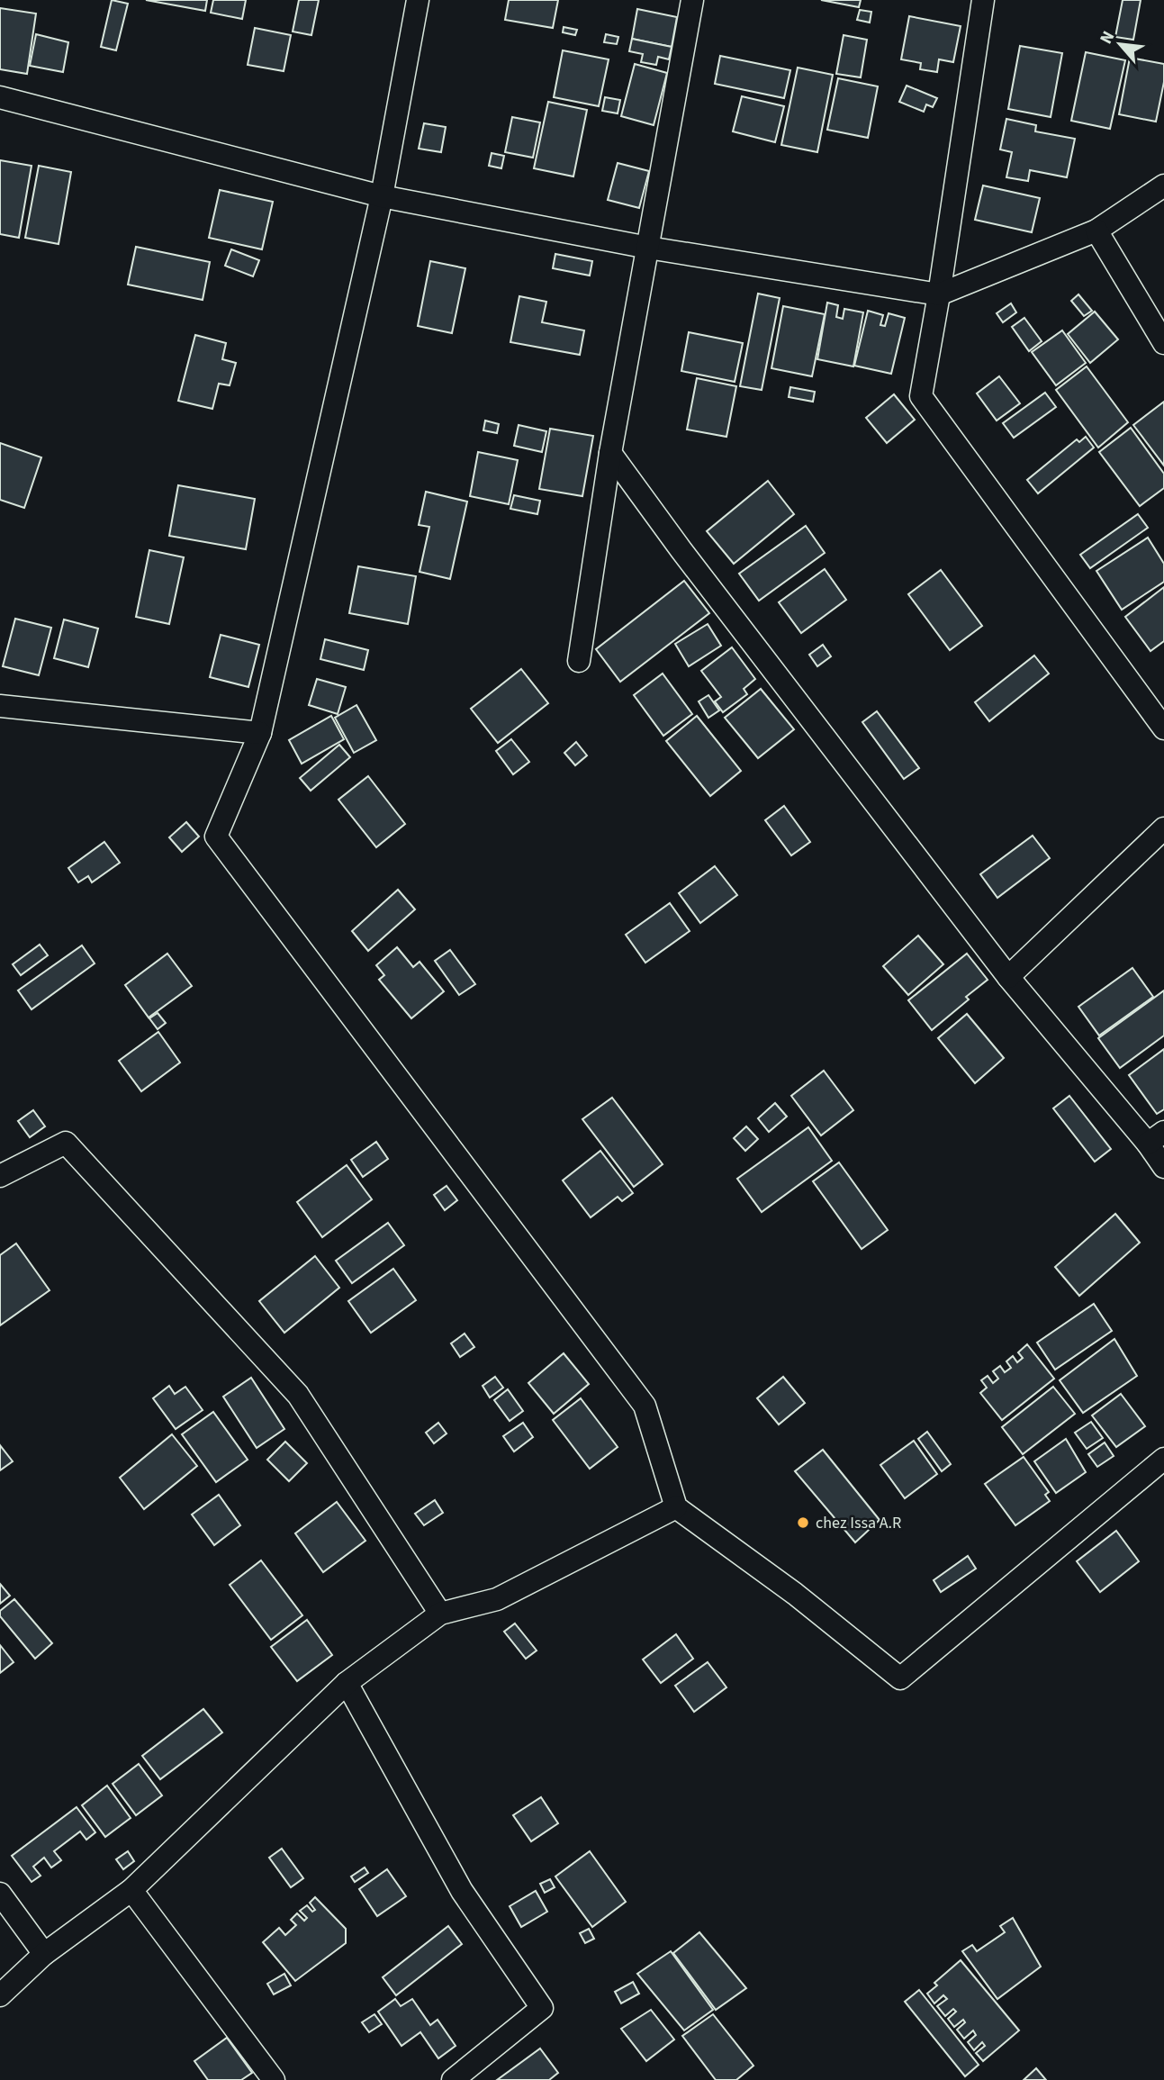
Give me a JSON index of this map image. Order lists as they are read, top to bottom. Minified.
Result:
{"places":["chez Issa A.R"],"north":"top left"}
